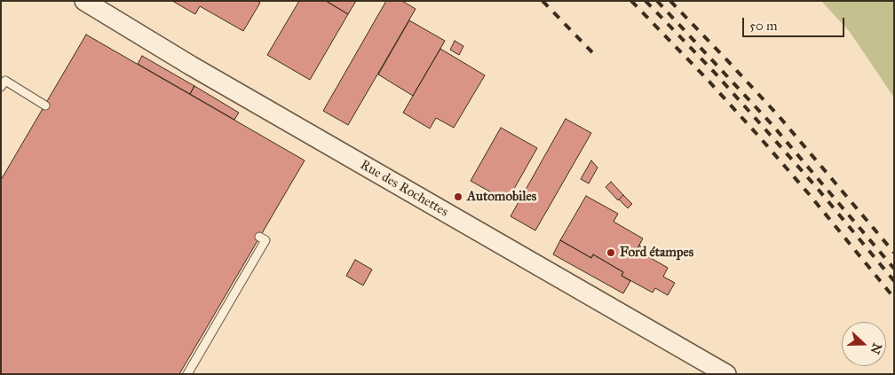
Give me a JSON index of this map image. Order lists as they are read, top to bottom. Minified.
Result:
{"streets":{"street":["Rue des Rochettes"]},"places":["Automobiles","Ford étampes"],"scale_bar":"50 m","north":"right"}
